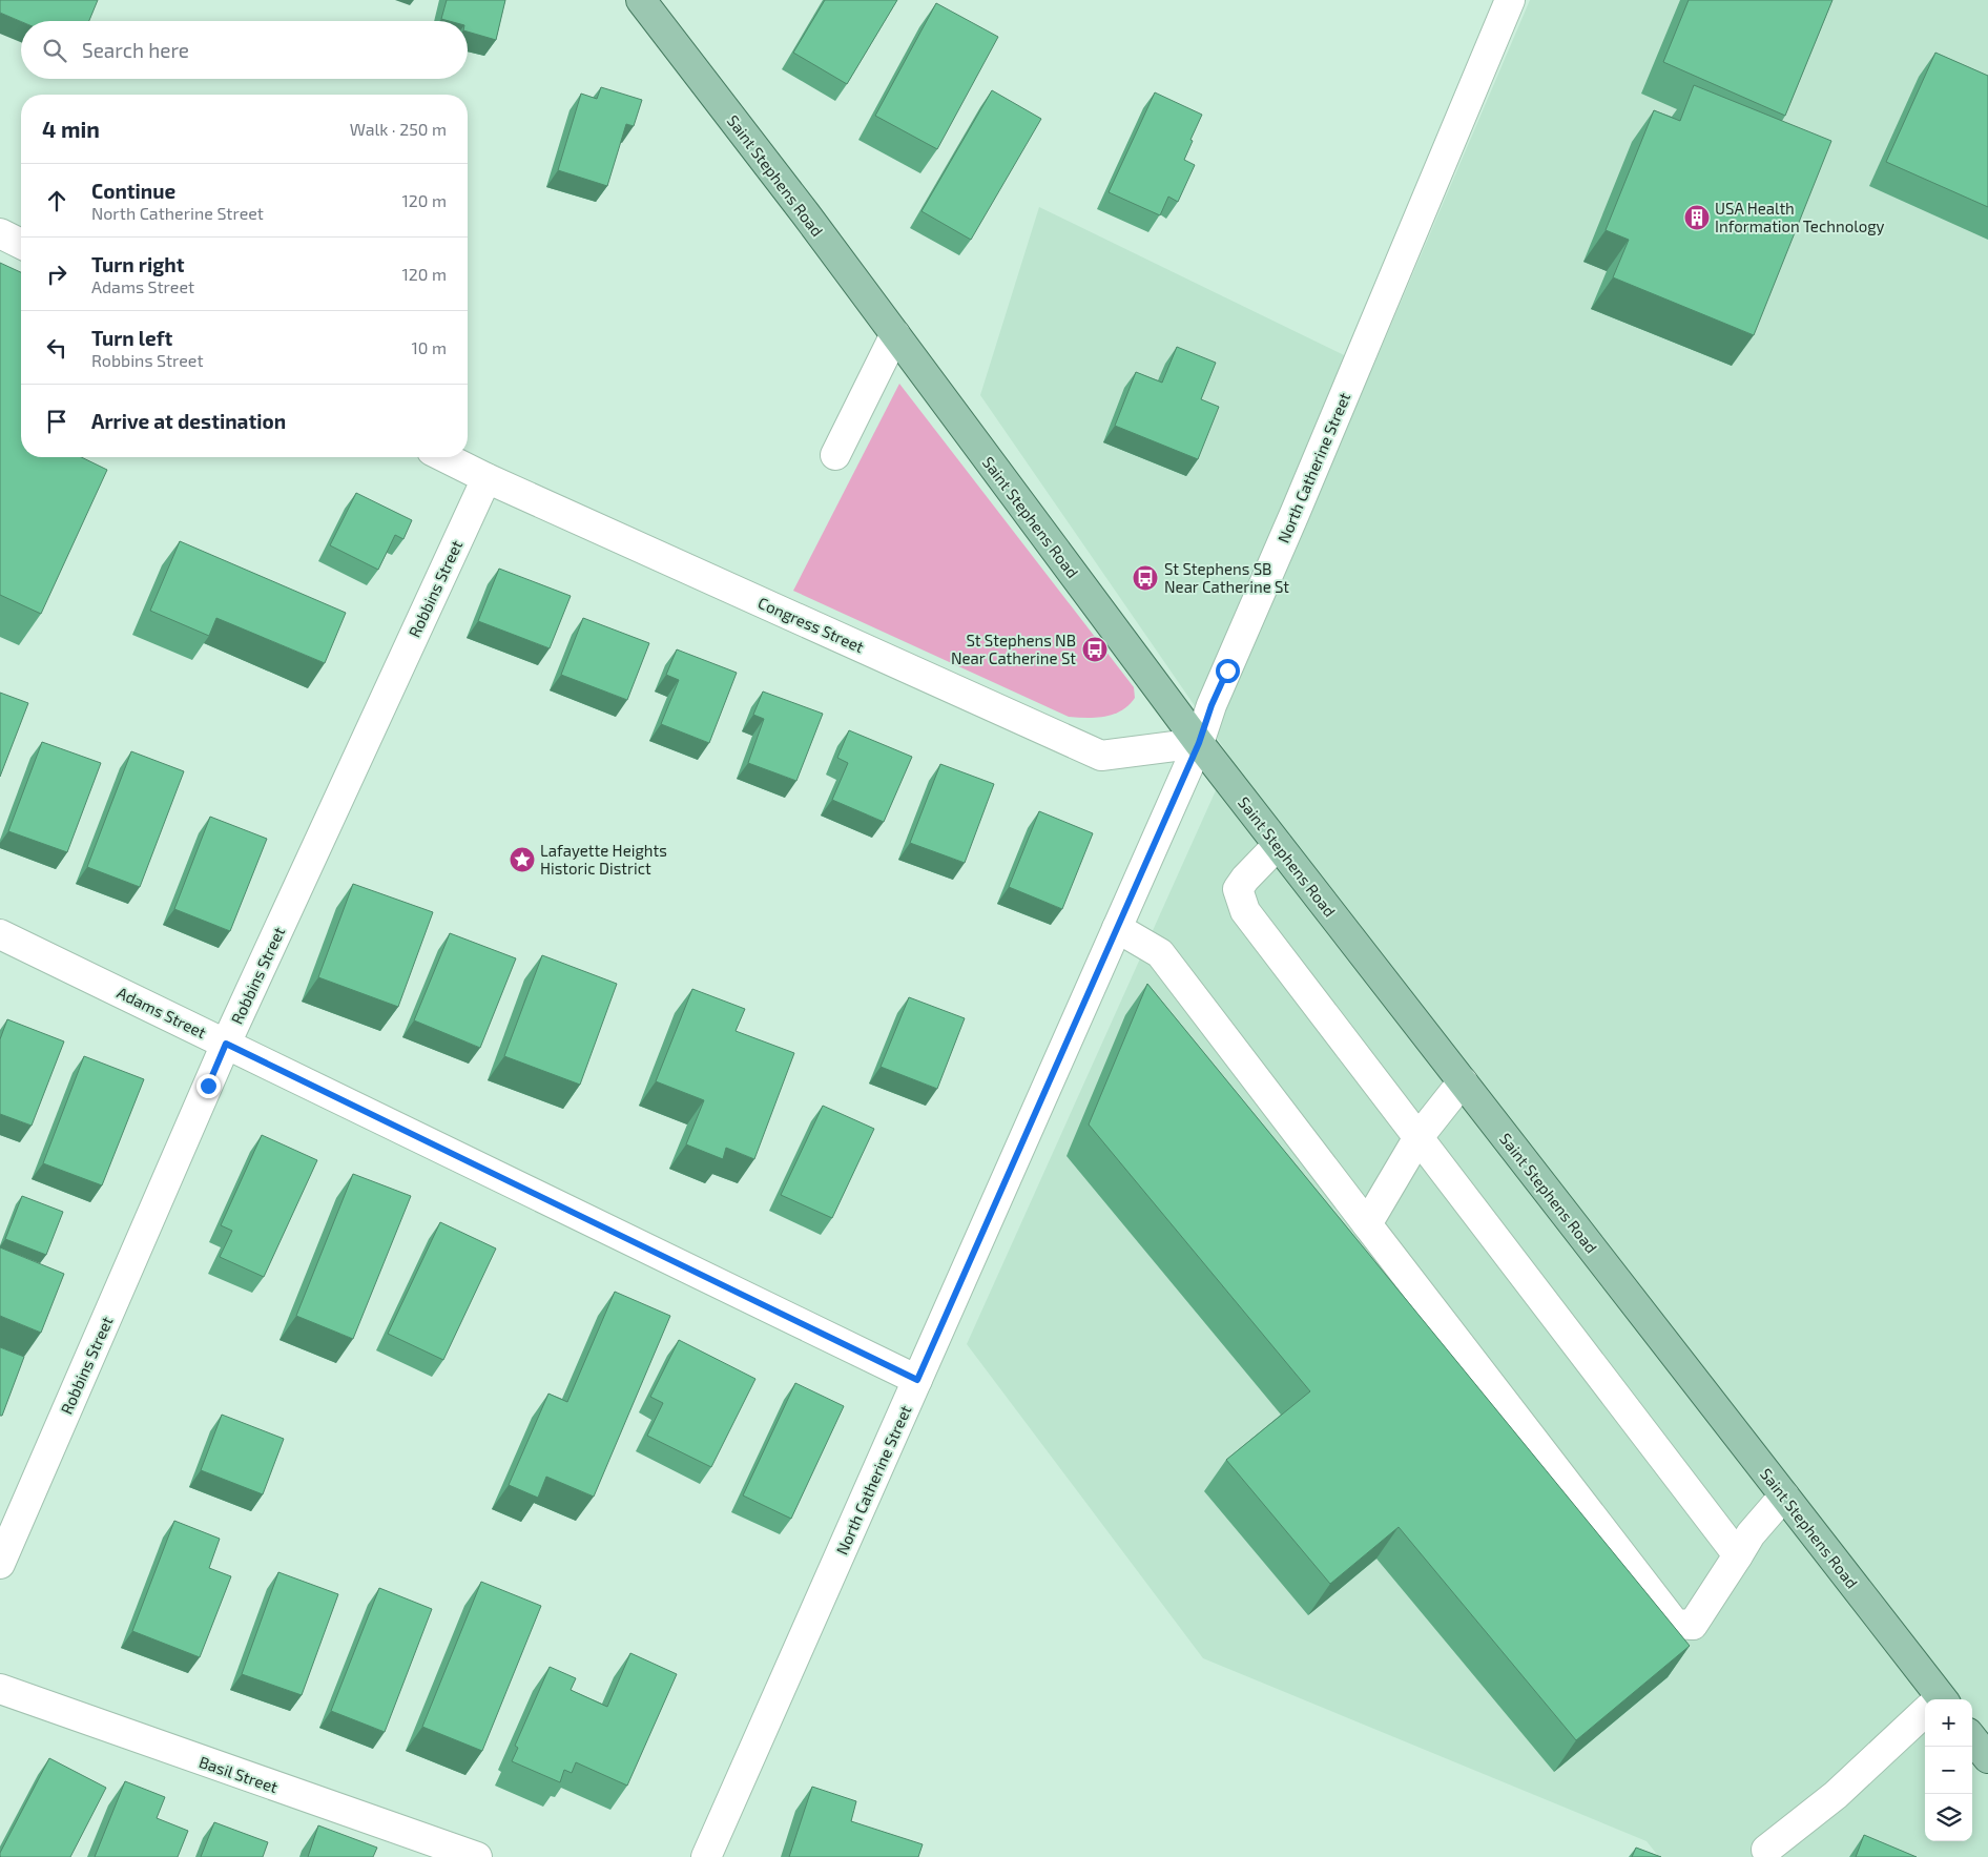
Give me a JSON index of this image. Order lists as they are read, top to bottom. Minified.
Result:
{"streets":{"main road":["Saint Stephens Road"],"street":["North Catherine Street","Robbins Street","Congress Street","Adams Street","Basil Street"]},"crossings":[["Saint Stephens Road","North Catherine Street"],["Saint Stephens Road","Congress Street"],["North Catherine Street","Congress Street"],["North Catherine Street","Adams Street"],["Robbins Street","Congress Street"],["Robbins Street","Adams Street"]],"places":{"building":["USA Health Information Technology"],"bus stop":["St Stephens SB Near Catherine St","St Stephens NB Near Catherine St"],"place":["Lafayette Heights Historic District"]},"page":{"search":"Search here","heading":["4 min","Walk · 250 m"],"list":[["Continue","North Catherine Street","120 m"],["Turn right","Adams Street","120 m"],["Turn left","Robbins Street","10 m"],"Arrive at destination"],"map_buttons":["+","−"]}}
